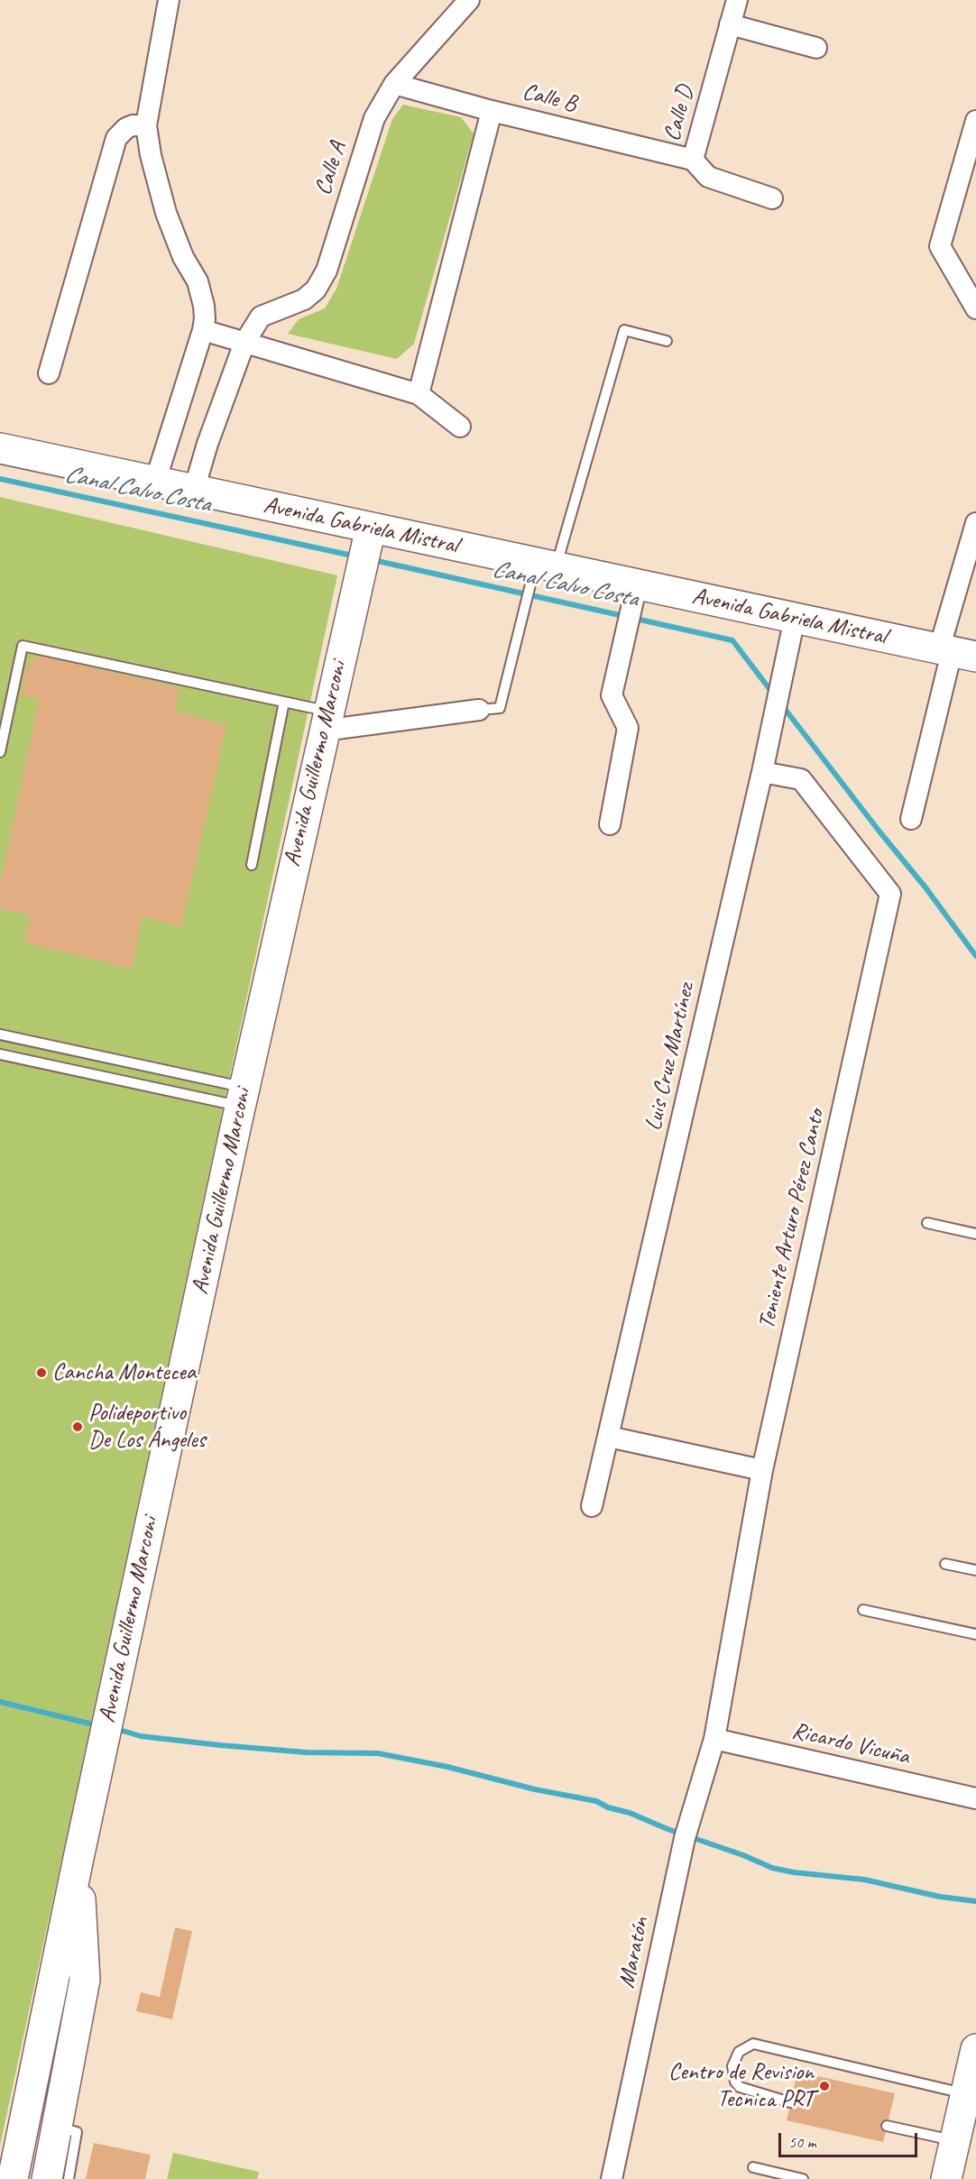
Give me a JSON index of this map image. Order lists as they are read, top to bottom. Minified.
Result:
{"streets":{"main road":["Avenida Gabriela Mistral","Avenida Guillermo Marconi"],"street":["Calle B","Calle D","Calle A","Luis Cruz Martínez","Teniente Arturo Pérez Canto","Ricardo Vicuña","Maratón"]},"crossings":[["Calle B","Calle D"],["Calle B","Calle A"],["Calle A","Avenida Gabriela Mistral"],["Avenida Gabriela Mistral","Avenida Guillermo Marconi"],["Avenida Gabriela Mistral","Luis Cruz Martínez"],["Luis Cruz Martínez","Teniente Arturo Pérez Canto"],["Teniente Arturo Pérez Canto","Ricardo Vicuña"],["Teniente Arturo Pérez Canto","Maratón"],["Ricardo Vicuña","Maratón"]],"water":["Canal Calvo Costa"],"places":["Cancha Montecea","Polideportivo De Los Ángeles","Centro de Revision Tecnica PRT"],"scale_bar":"50 m"}
